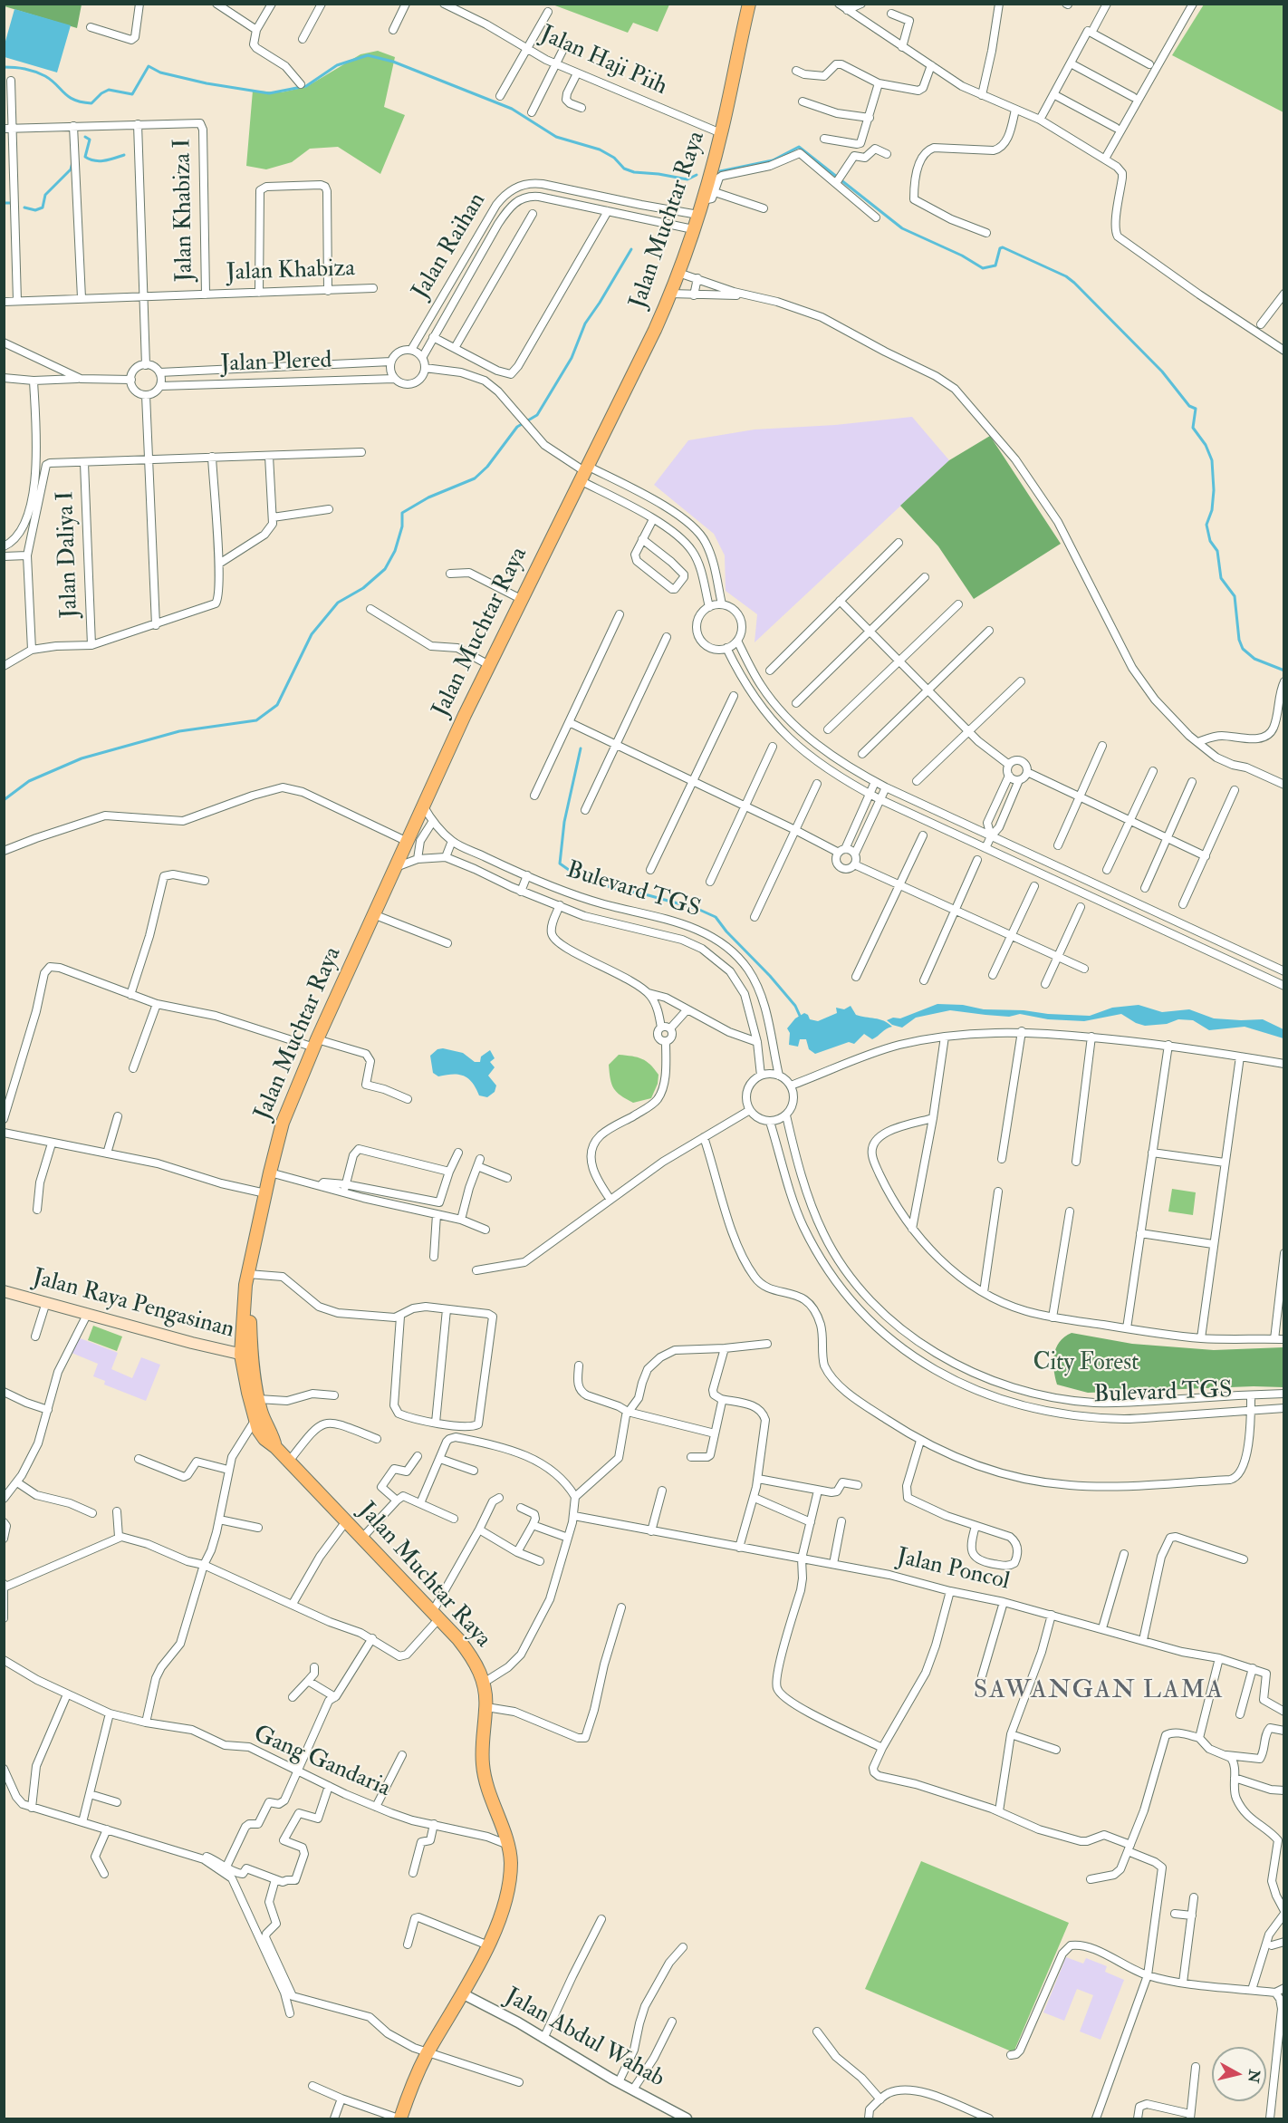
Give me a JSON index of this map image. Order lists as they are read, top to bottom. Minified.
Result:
{"streets":{"highway":["Jalan Muchtar Raya"],"main road":["Jalan Raya Pengasinan"],"street":["Jalan Haji Piih","Jalan Khabiza I","Jalan Raihan","Jalan Khabiza","Jalan Plered","Jalan Daliya I","Bulevard TGS","Jalan Poncol","Gang Gandaria","Jalan Abdul Wahab"]},"crossings":[["Jalan Haji Piih","Jalan Muchtar Raya"],["Jalan Khabiza I","Jalan Khabiza"],["Jalan Muchtar Raya","Jalan Raihan"],["Jalan Muchtar Raya","Bulevard TGS"],["Jalan Muchtar Raya","Jalan Raya Pengasinan"],["Jalan Muchtar Raya","Gang Gandaria"],["Jalan Muchtar Raya","Jalan Abdul Wahab"],["Jalan Raihan","Jalan Plered"]],"districts":["SAWANGAN LAMA"],"parks":["City Forest"],"north":"right"}
